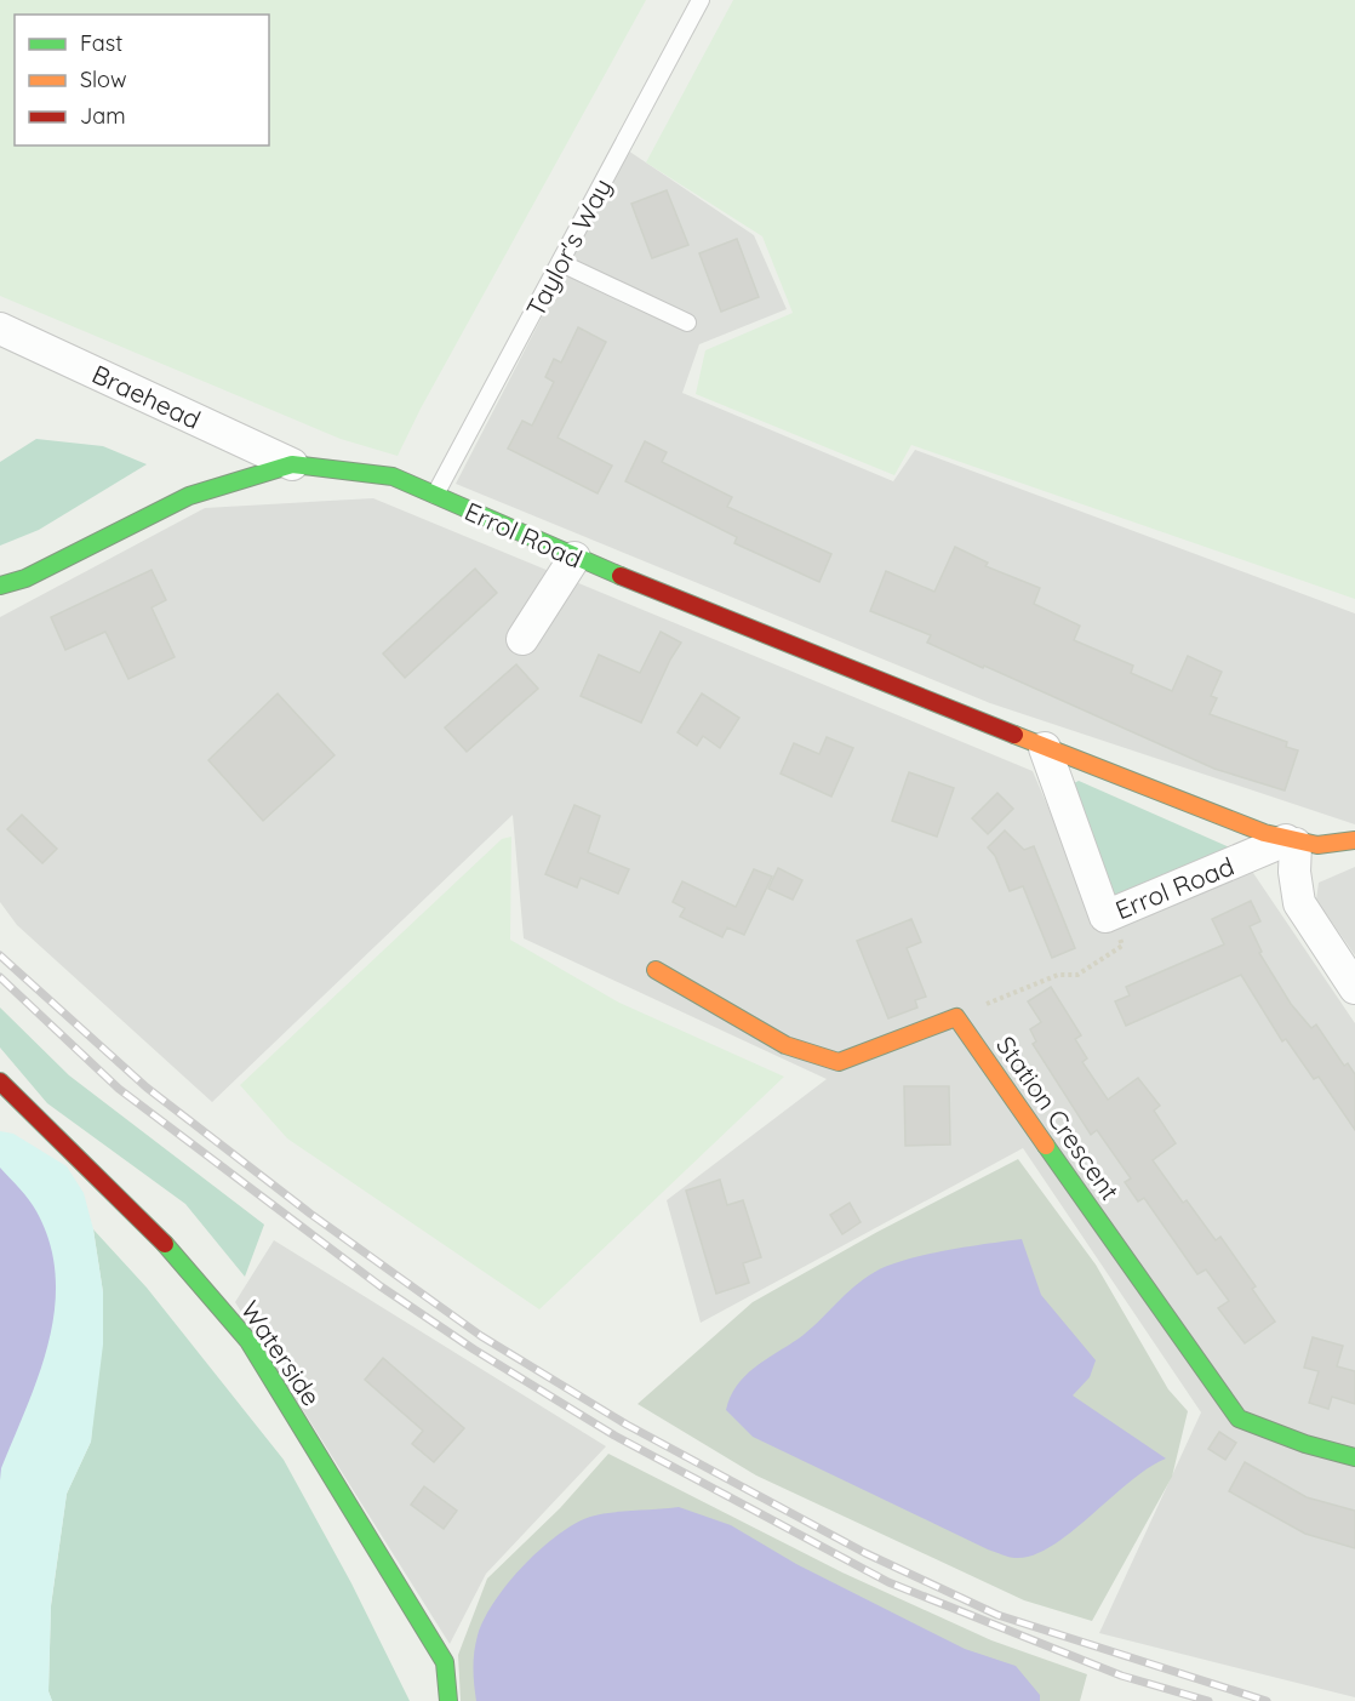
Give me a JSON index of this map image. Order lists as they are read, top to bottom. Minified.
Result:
{"streets":{"street":["Braehead","Errol Road","Station Crescent","Waterside"],"lane":["Taylor's Way"]},"crossings":[["Taylor's Way","Errol Road"],["Braehead","Errol Road"]],"legend":["Fast","Slow","Jam"]}
